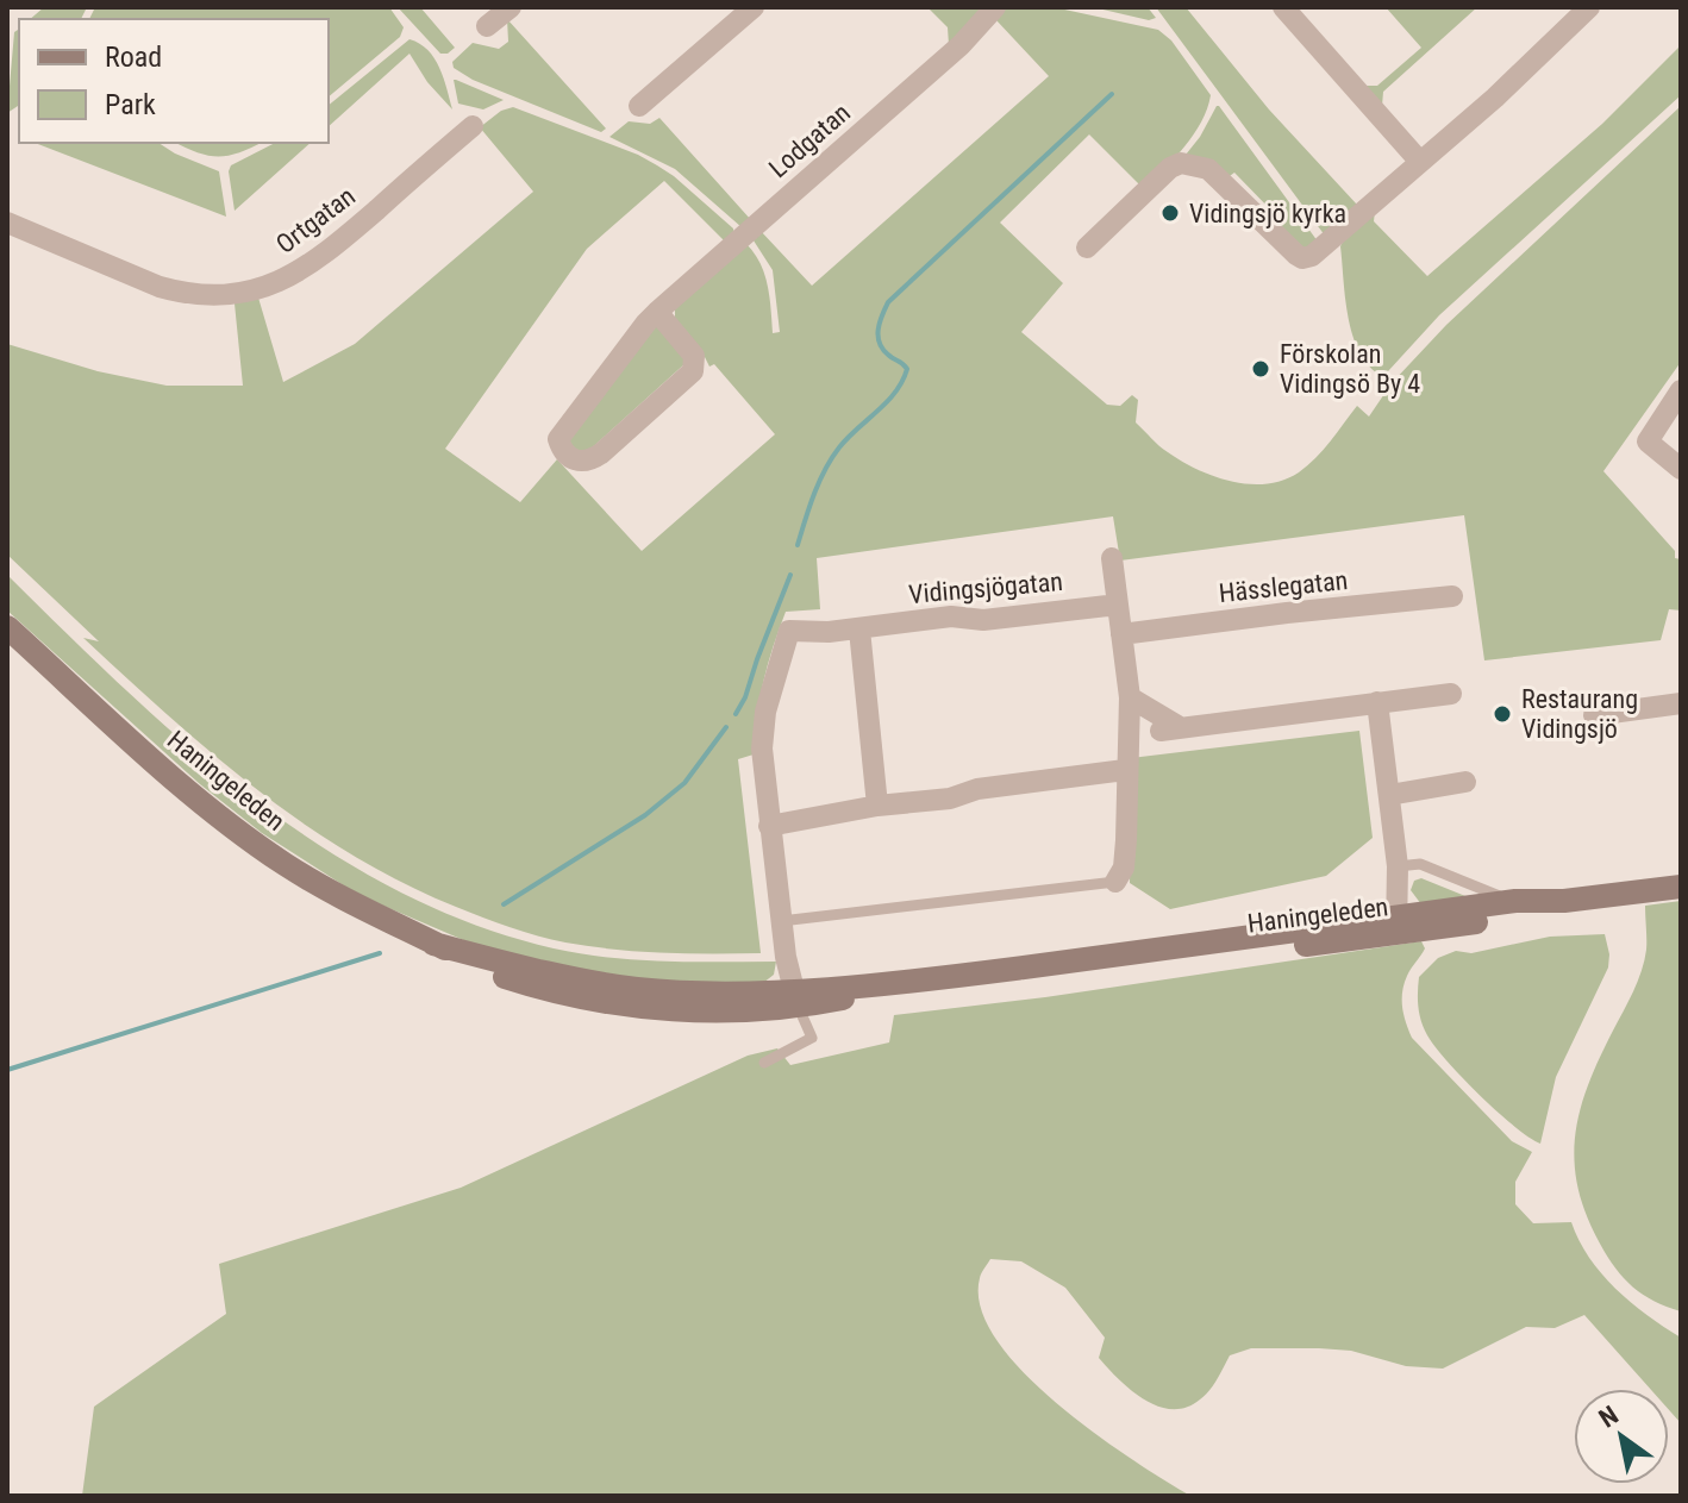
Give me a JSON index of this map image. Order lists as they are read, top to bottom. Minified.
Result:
{"streets":{"main road":["Haningeleden"],"street":["Lodgatan","Ortgatan","Hässlegatan","Vidingsjögatan"]},"crossings":[["Vidingsjögatan","Haningeleden"]],"places":["Vidingsjö kyrka","Förskolan Vidingsö By 4","Restaurang Vidingsjö"],"legend":["Road","Park"],"north":"top left"}
